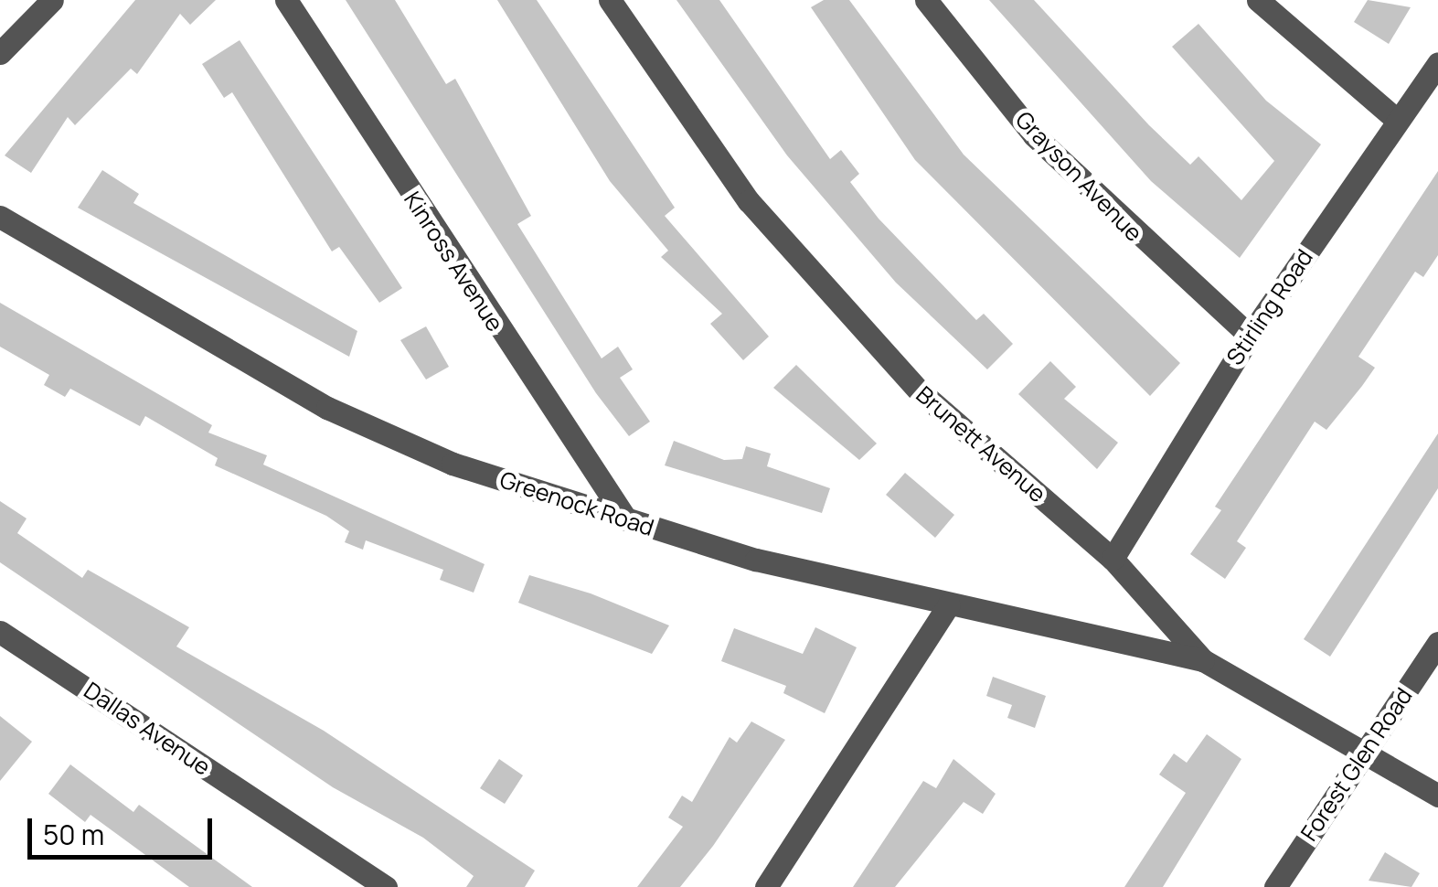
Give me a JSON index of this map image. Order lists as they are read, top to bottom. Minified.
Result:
{"streets":{"street":["Grayson Avenue","Kinross Avenue","Stirling Road","Brunett Avenue","Greenock Road","Dallas Avenue","Forest Glen Road"]},"crossings":[["Grayson Avenue","Stirling Road"],["Kinross Avenue","Greenock Road"],["Stirling Road","Brunett Avenue"],["Brunett Avenue","Greenock Road"],["Brunett Avenue","Forest Glen Road"]],"scale_bar":"50 m"}
